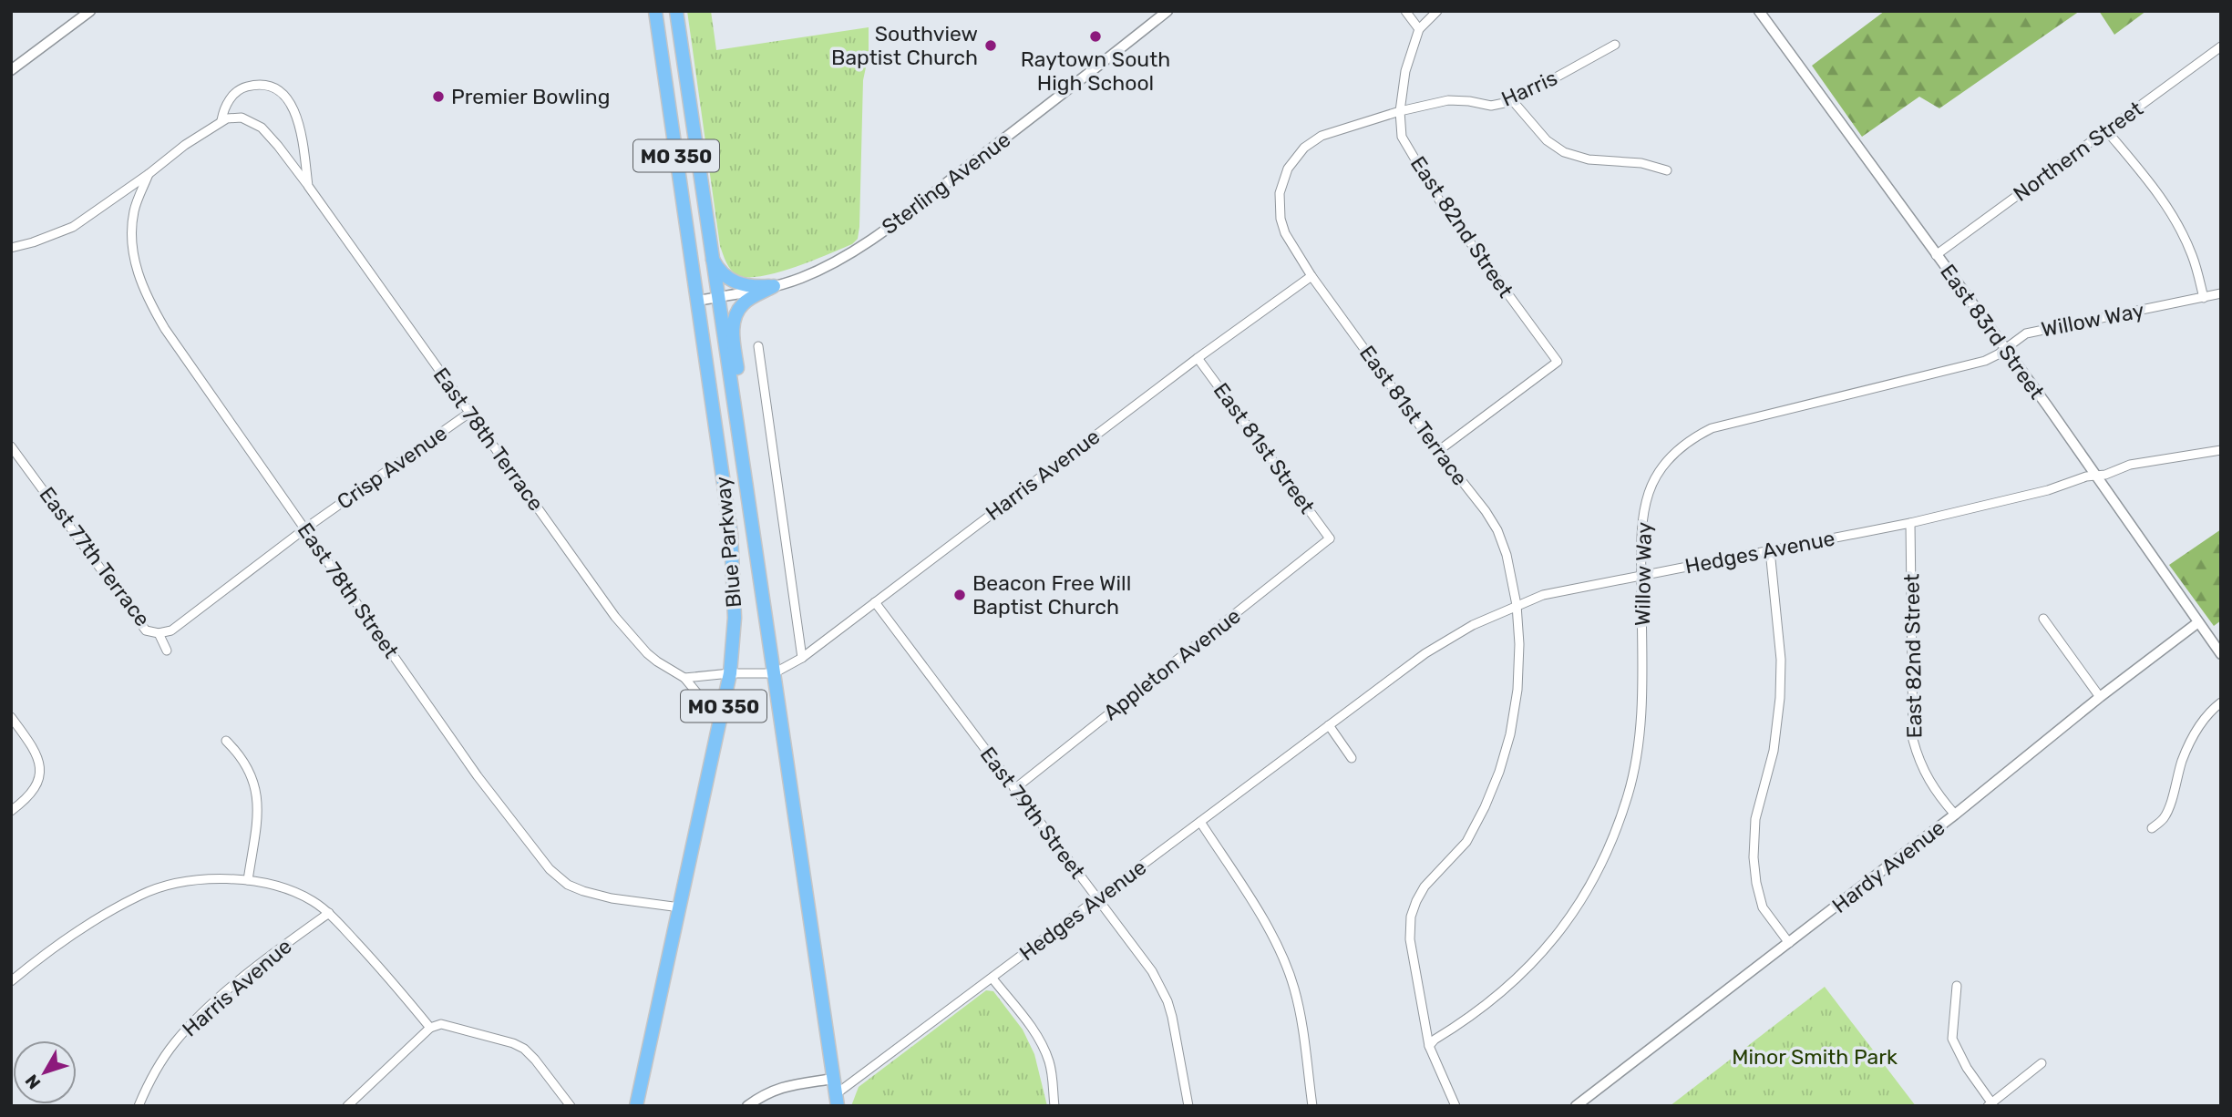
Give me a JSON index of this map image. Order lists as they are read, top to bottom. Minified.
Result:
{"streets":{"highway":["MO 350","Blue Parkway"],"street":["Harris","Northern Street","Sterling Avenue","East 82nd Street","Willow Way","East 83rd Street","East 81st Terrace","East 78th Terrace","East 81st Street","Crisp Avenue","Harris Avenue","Hedges Avenue","East 77th Terrace","East 78th Street","Appleton Avenue","East 79th Street","Hardy Avenue"]},"crossings":[["Harris","East 82nd Street"],["Harris","East 81st Terrace"],["Northern Street","East 83rd Street"],["Sterling Avenue","Blue Parkway"],["East 82nd Street","East 81st Terrace"],["East 82nd Street","Hedges Avenue"],["East 82nd Street","Hardy Avenue"],["Willow Way","East 83rd Street"],["Willow Way","East 81st Terrace"],["Willow Way","Hedges Avenue"],["East 83rd Street","Hedges Avenue"],["East 83rd Street","Hardy Avenue"],["East 81st Terrace","Harris Avenue"],["East 81st Terrace","Hedges Avenue"],["East 78th Terrace","Crisp Avenue"],["East 78th Terrace","Blue Parkway"],["East 81st Street","Harris Avenue"],["East 81st Street","Appleton Avenue"],["Crisp Avenue","East 77th Terrace"],["Crisp Avenue","East 78th Street"],["Harris Avenue","Blue Parkway"],["Harris Avenue","East 79th Street"],["Blue Parkway","Hedges Avenue"],["Blue Parkway","East 78th Street"],["Hedges Avenue","East 79th Street"],["Appleton Avenue","East 79th Street"]],"parks":["Minor Smith Park"],"places":["Raytown South High School","Southview Baptist Church","Premier Bowling","Beacon Free Will Baptist Church"],"north":"bottom left"}
